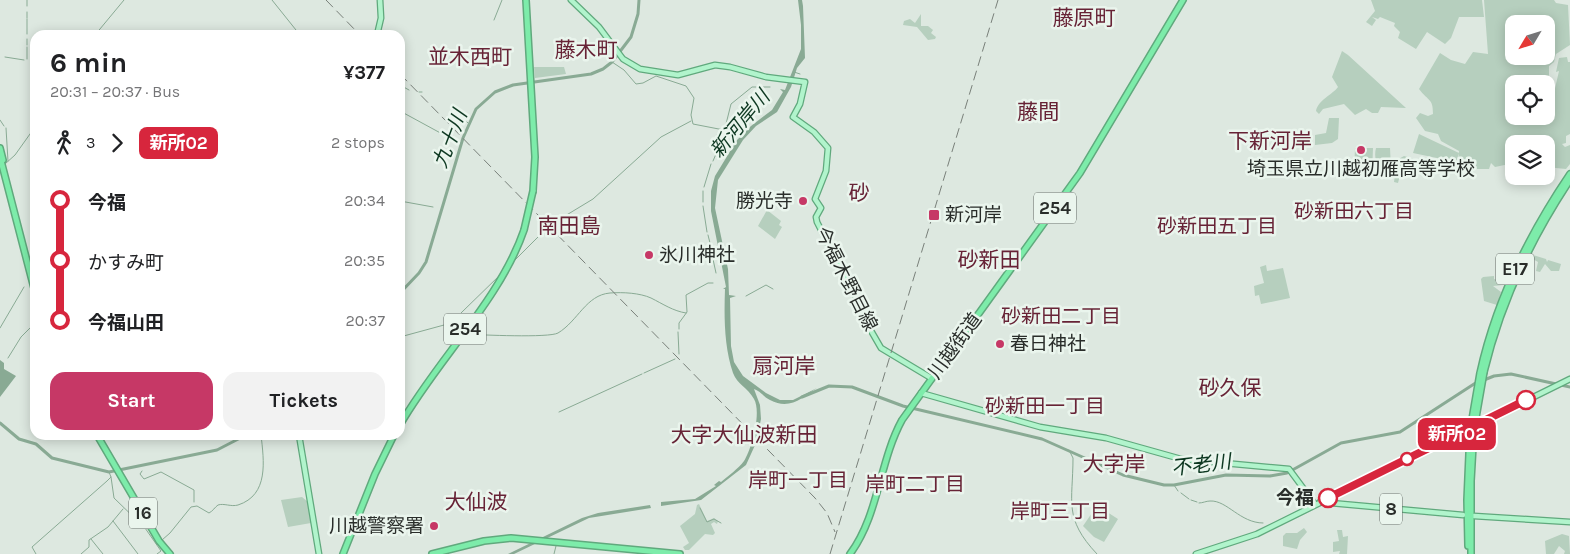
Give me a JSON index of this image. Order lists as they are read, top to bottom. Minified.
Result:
{"streets":{"highway":["254","E17","川越街道","16"],"main road":["今福木野目線","8"]},"crossings":[["今福木野目線","川越街道"]],"districts":["藤原町","藤木町","並木西町","藤間","下新河岸","砂","砂新田六丁目","南田島","砂新田五丁目","砂新田","砂新田二丁目","扇河岸","砂久保","砂新田一丁目","大字大仙波新田","大字岸","岸町一丁目","岸町二丁目","大仙波","岸町三丁目"],"water":["新河岸川","九十川","不老川"],"places":{"other":["埼玉県立川越初雁高等学校","勝光寺","氷川神社","春日神社","今福","川越警察署"],"transit":["新河岸"]},"lines":["bus line 新所02"],"north":"bottom left","page":{"on_map":"新所02","heading":["6 min","20:31 – 20:37 · Bus","¥377"],"legs":["3","新所02","2 stops"],"list":[{"name":"今福","value":"20:34"},{"name":"かすみ町","value":"20:35"},{"name":"今福山田","value":"20:37"}],"buttons":["Start","Tickets"]}}
